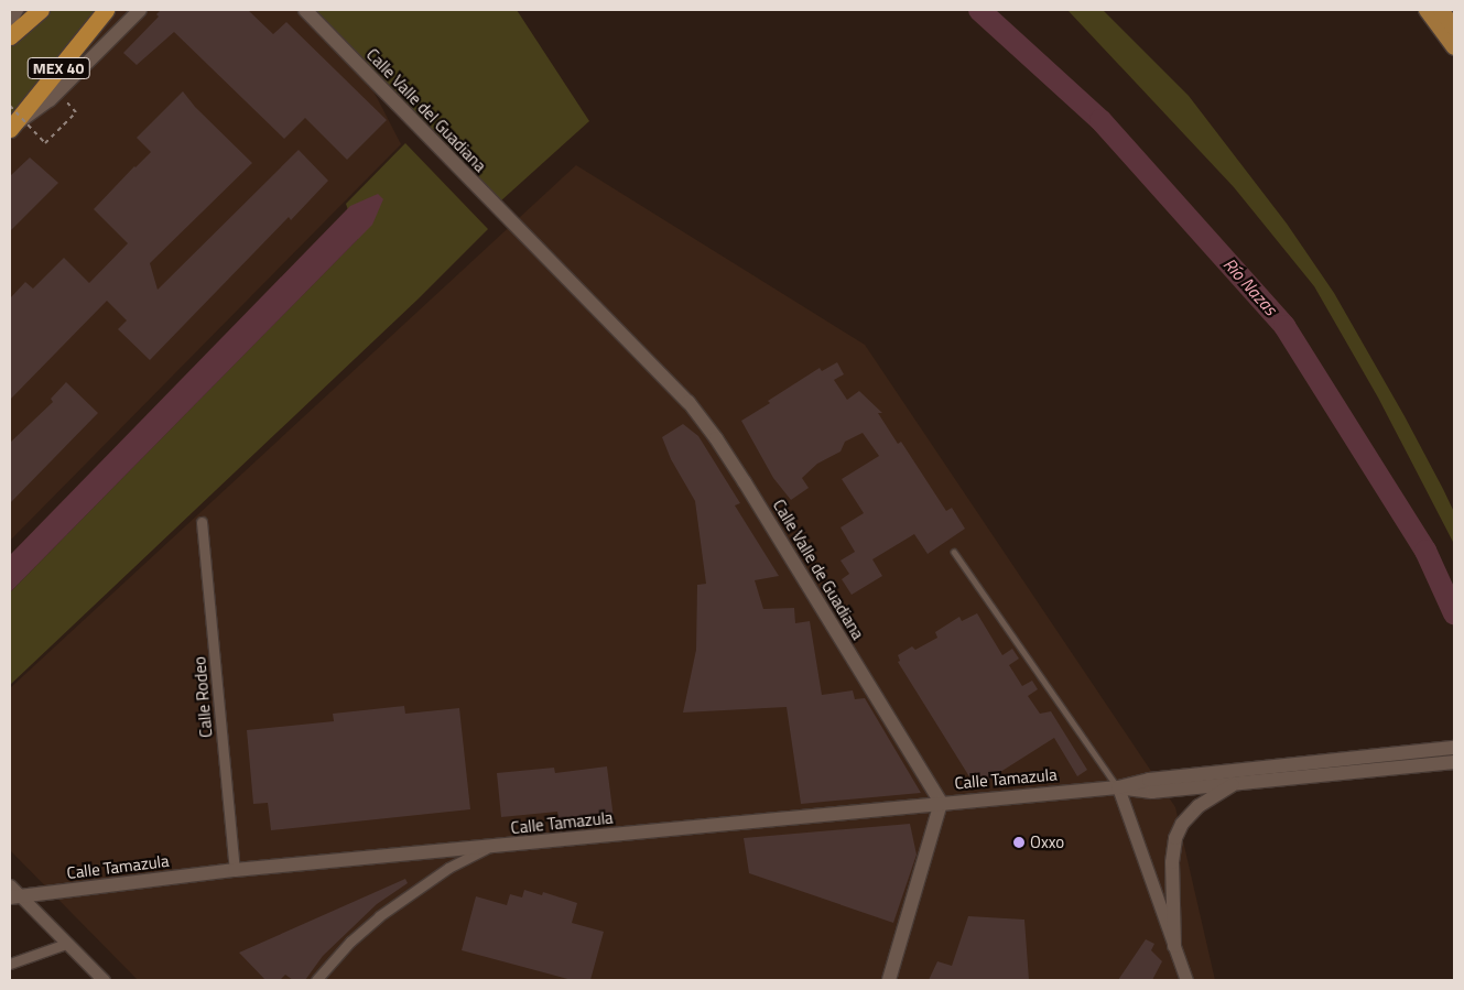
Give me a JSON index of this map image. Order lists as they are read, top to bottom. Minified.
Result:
{"streets":{"highway":["MEX 40"],"main road":["Calle Valle del Guadiana","Calle Valle de Guadiana","Calle Tamazula"],"street":["Calle Rodeo"]},"crossings":[["Calle Valle del Guadiana","Calle Valle de Guadiana"],["Calle Valle de Guadiana","Calle Tamazula"],["Calle Rodeo","Calle Tamazula"]],"water":["Río Nazas"],"places":["Oxxo"]}
